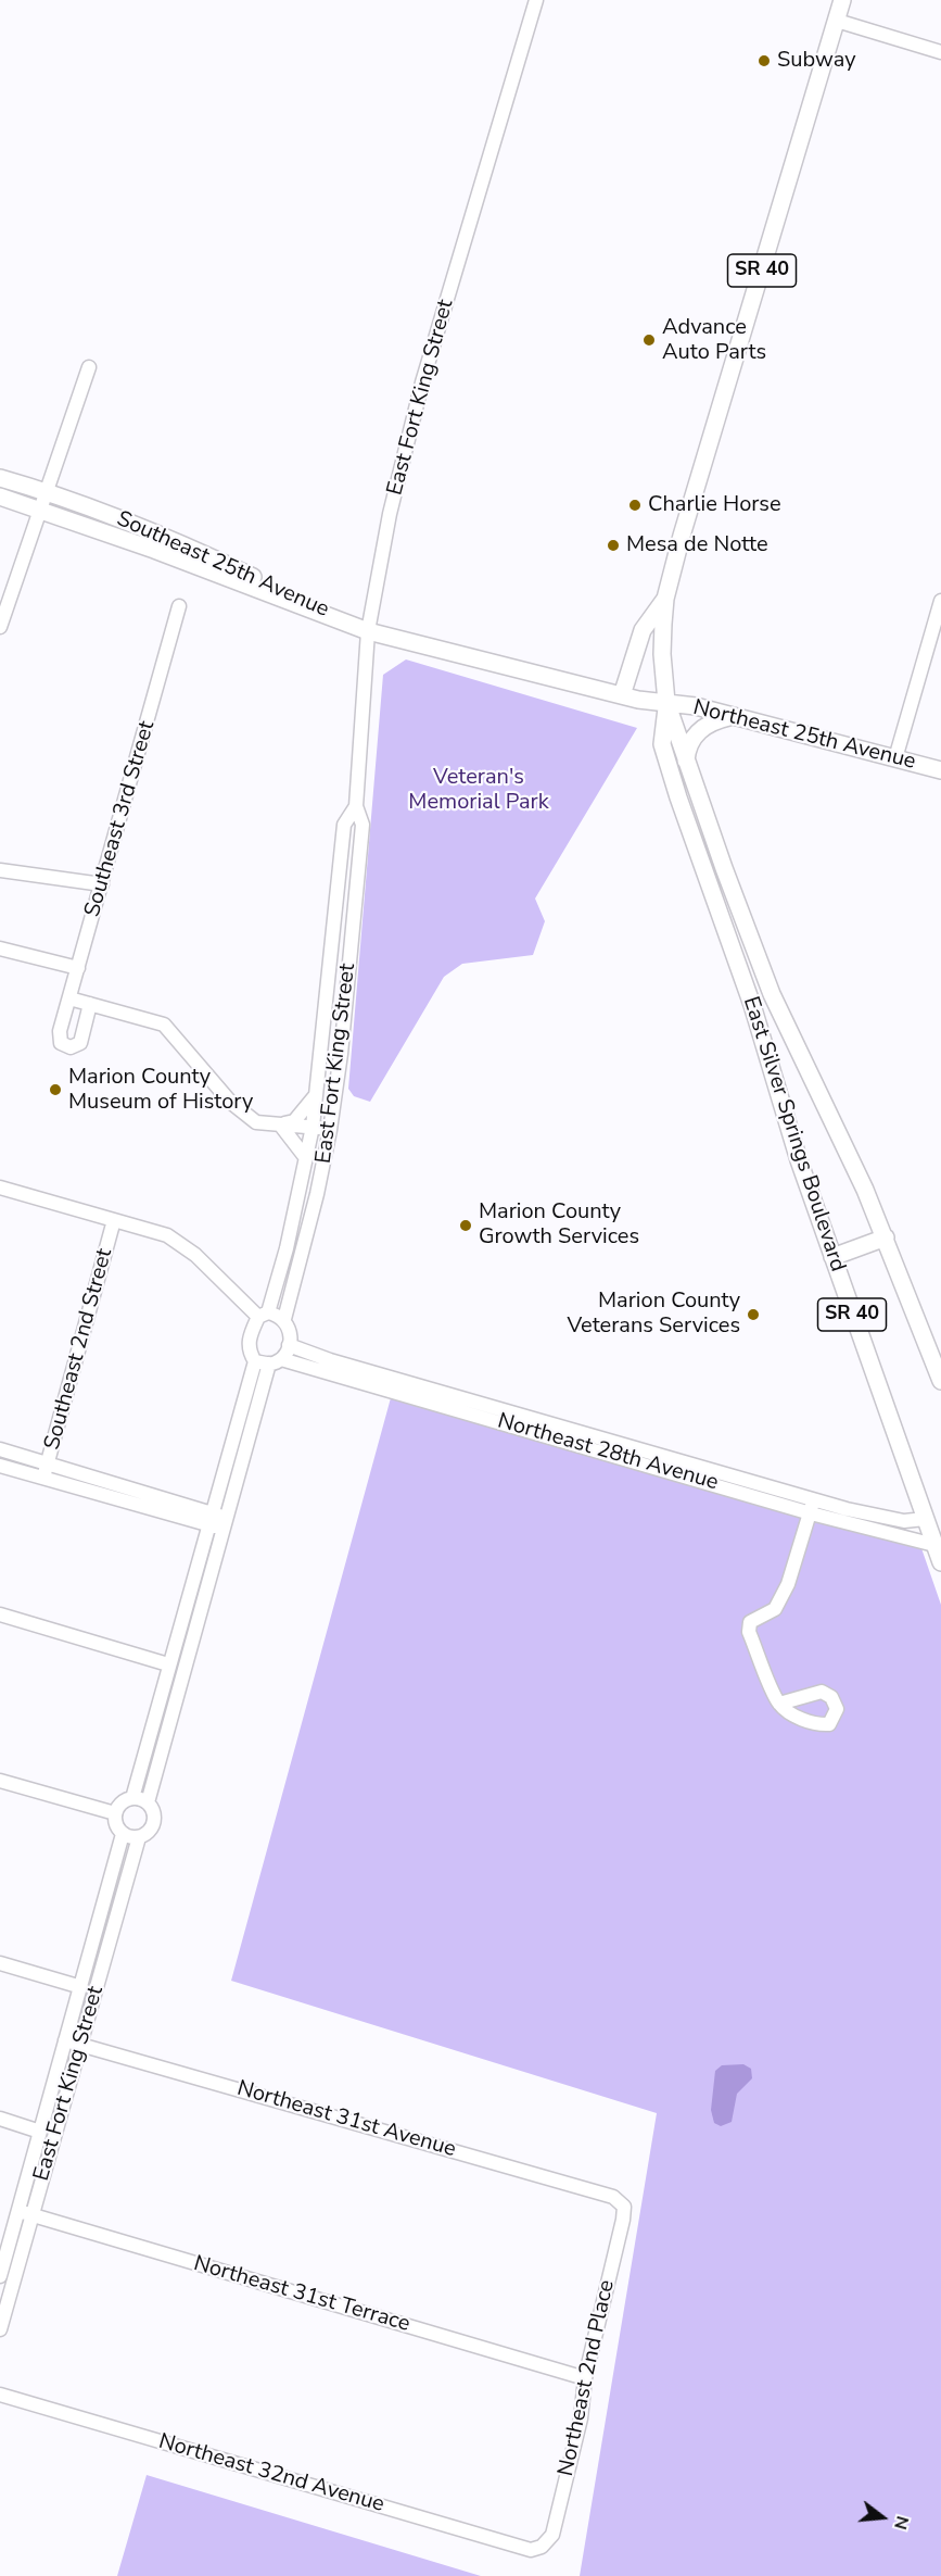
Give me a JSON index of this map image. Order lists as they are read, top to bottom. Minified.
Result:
{"streets":{"main road":["SR 40","Southeast 25th Avenue","Northeast 25th Avenue","East Silver Springs Boulevard"],"street":["East Fort King Street","Southeast 3rd Street","Southeast 2nd Street","Northeast 28th Avenue","Northeast 31st Avenue","Northeast 31st Terrace","Northeast 2nd Place","Northeast 32nd Avenue"]},"crossings":[["East Fort King Street","Southeast 25th Avenue"],["East Fort King Street","Northeast 28th Avenue"],["East Fort King Street","Northeast 31st Avenue"],["East Fort King Street","Northeast 31st Terrace"],["Southeast 25th Avenue","Northeast 25th Avenue"],["Southeast 25th Avenue","East Silver Springs Boulevard"],["Northeast 25th Avenue","East Silver Springs Boulevard"],["East Silver Springs Boulevard","Northeast 28th Avenue"],["Northeast 31st Avenue","Northeast 2nd Place"],["Northeast 31st Terrace","Northeast 2nd Place"],["Northeast 2nd Place","Northeast 32nd Avenue"]],"parks":["Veteran's Memorial Park"],"places":["Subway","Advance Auto Parts","Charlie Horse","Mesa de Notte","Marion County Museum of History","Marion County Growth Services","Marion County Veterans Services"],"north":"right"}
